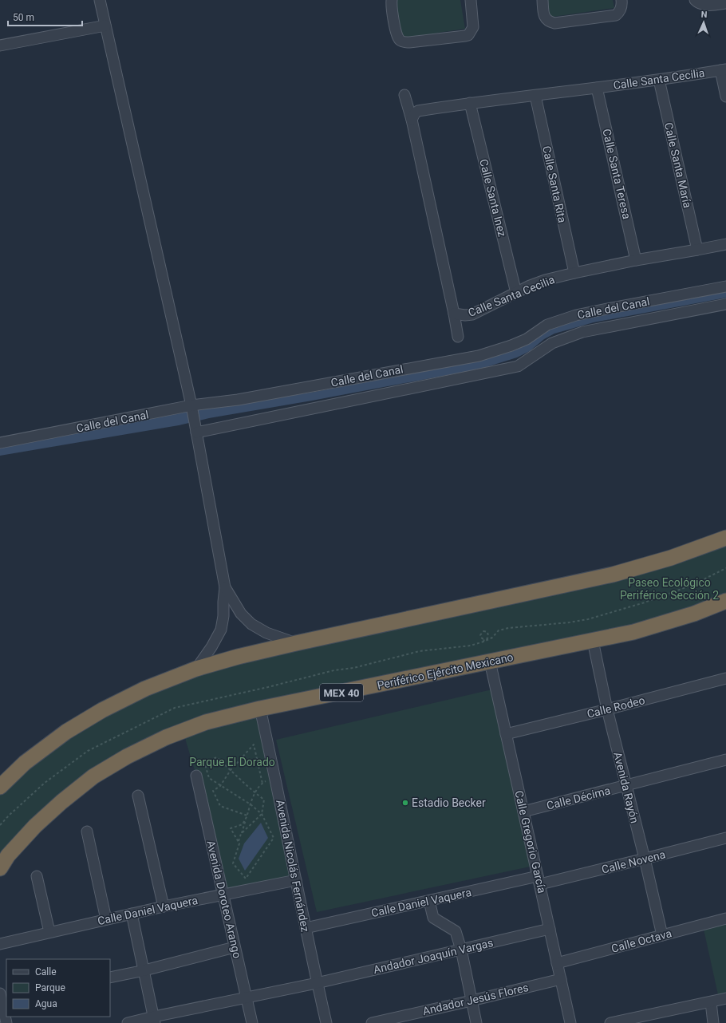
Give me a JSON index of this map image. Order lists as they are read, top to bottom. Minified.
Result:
{"streets":{"highway":["Periférico Ejército Mexicano","MEX 40"],"street":["Calle Santa Cecilia","Calle Santa María","Calle Santa Teresa","Calle Santa Rita","Calle Santa Inez","Calle del Canal","Calle Rodeo","Avenida Rayón","Calle Décima","Calle Gregorio García","Calle Novena","Avenida Nicolás Fernández","Avenida Doroteo Arango","Calle Daniel Vaquera","Calle Octava","Andador Joaquín Vargas","Andador Jesús Flores"]},"crossings":[["Calle Santa Cecilia","Calle Santa María"],["Calle Santa Cecilia","Calle Santa Teresa"],["Calle Santa Cecilia","Calle Santa Rita"],["Calle Santa Cecilia","Calle Santa Inez"],["Periférico Ejército Mexicano","Avenida Rayón"],["Periférico Ejército Mexicano","Calle Gregorio García"],["Periférico Ejército Mexicano","Avenida Nicolás Fernández"],["Calle Rodeo","Avenida Rayón"],["Calle Rodeo","Calle Gregorio García"],["Avenida Rayón","Calle Décima"],["Avenida Rayón","Calle Novena"],["Avenida Rayón","Calle Octava"],["Calle Décima","Calle Gregorio García"],["Calle Gregorio García","Calle Novena"],["Calle Gregorio García","Calle Daniel Vaquera"],["Calle Gregorio García","Calle Octava"],["Calle Gregorio García","Andador Joaquín Vargas"],["Calle Gregorio García","Andador Jesús Flores"],["Calle Novena","Calle Daniel Vaquera"],["Avenida Nicolás Fernández","Calle Daniel Vaquera"],["Avenida Nicolás Fernández","Andador Joaquín Vargas"],["Avenida Doroteo Arango","Calle Daniel Vaquera"],["Avenida Doroteo Arango","Andador Joaquín Vargas"]],"parks":["Paseo Ecológico Periférico Sección 2","Parque El Dorado"],"places":["Estadio Becker"],"legend":["Calle","Parque","Agua"],"scale_bar":"50 m","north":"top"}
